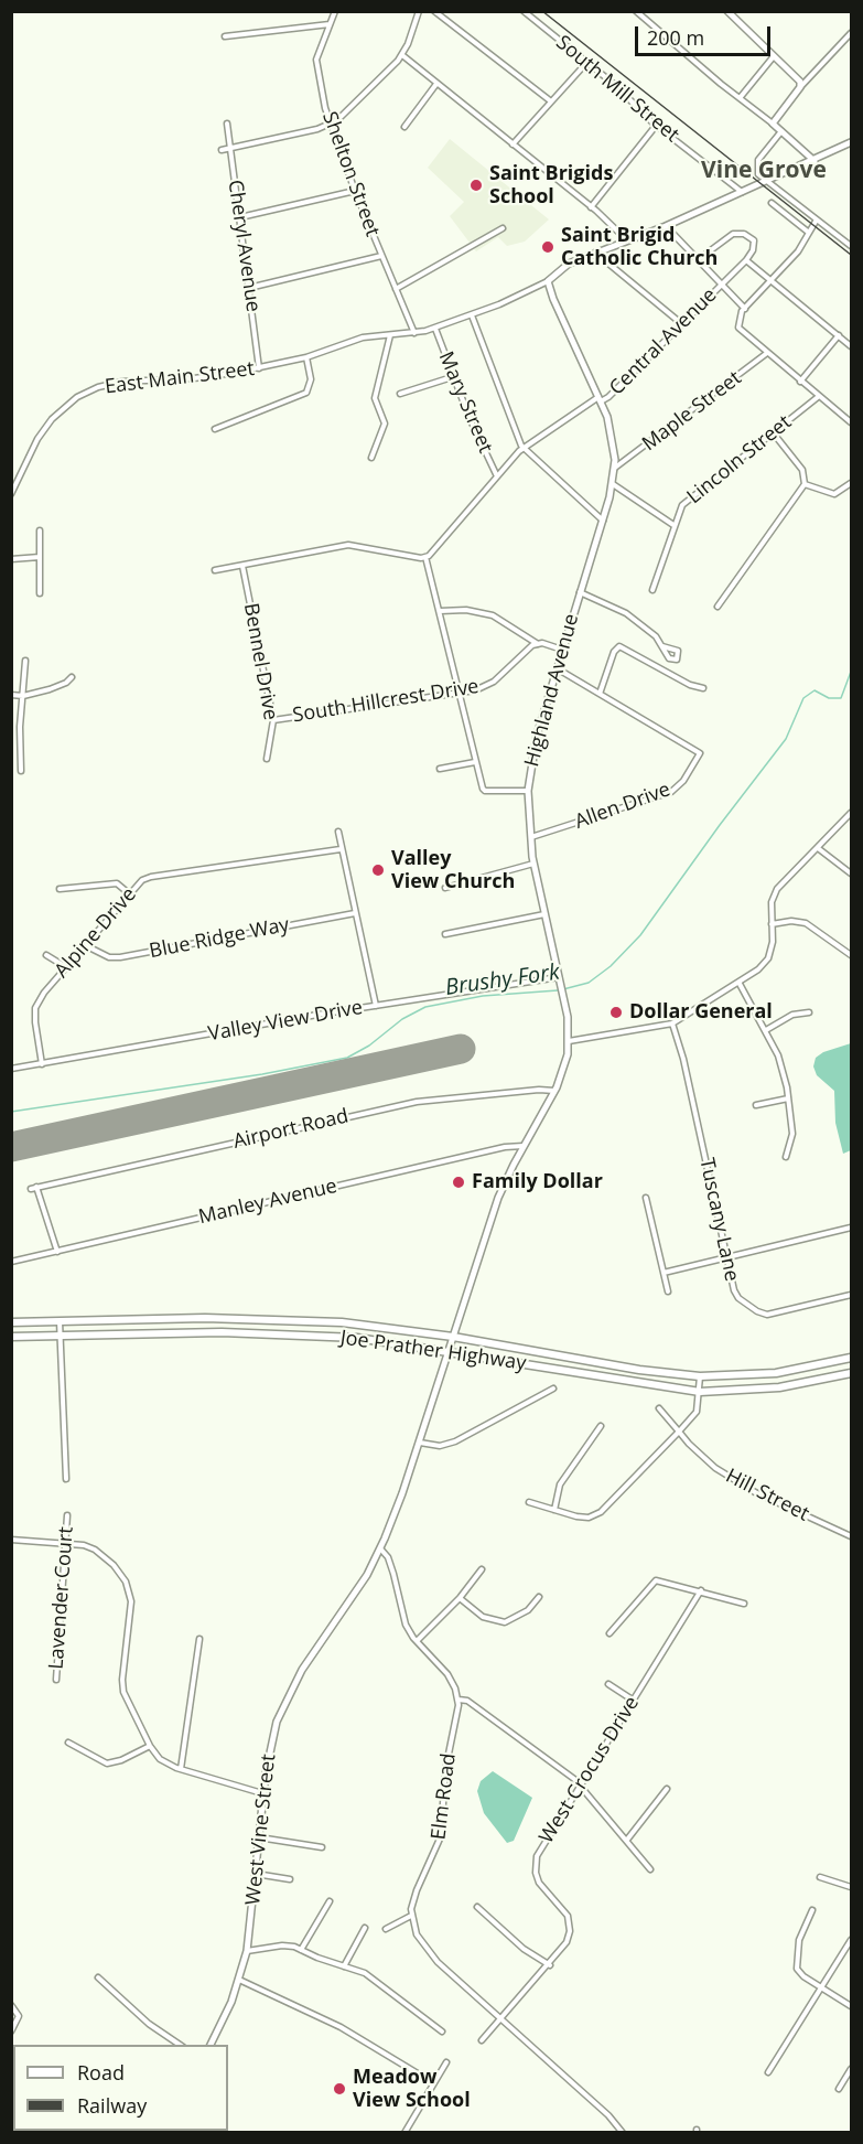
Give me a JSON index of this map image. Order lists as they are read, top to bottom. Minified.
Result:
{"streets":{"highway":["Joe Prather Highway"],"main road":["East Main Street","Highland Avenue","West Vine Street"],"street":["South Mill Street","Shelton Street","Cheryl Avenue","Central Avenue","Mary Street","Maple Street","Lincoln Street","Bennel Drive","South Hillcrest Drive","Allen Drive","Alpine Drive","Blue Ridge Way","Valley View Drive","Airport Road","Manley Avenue","Tuscany Lane","Hill Street","Lavender Court","West Crocus Drive","Elm Road"]},"crossings":[["South Mill Street","East Main Street"],["Shelton Street","East Main Street"],["Cheryl Avenue","East Main Street"],["Central Avenue","Mary Street"],["Central Avenue","Highland Avenue"],["East Main Street","Mary Street"],["East Main Street","Highland Avenue"],["Maple Street","Highland Avenue"],["Bennel Drive","South Hillcrest Drive"],["Highland Avenue","Allen Drive"],["Highland Avenue","Valley View Drive"],["Highland Avenue","Airport Road"],["Highland Avenue","Manley Avenue"],["Highland Avenue","Joe Prather Highway"],["Highland Avenue","West Vine Street"],["Alpine Drive","Blue Ridge Way"],["Alpine Drive","Valley View Drive"],["Airport Road","Manley Avenue"]],"districts":["Vine Grove"],"water":["Brushy Fork"],"places":["Saint Brigids School","Saint Brigid Catholic Church","Valley View Church","Dollar General","Family Dollar","Meadow View School"],"legend":["Road","Railway"],"scale_bar":"200 m"}
